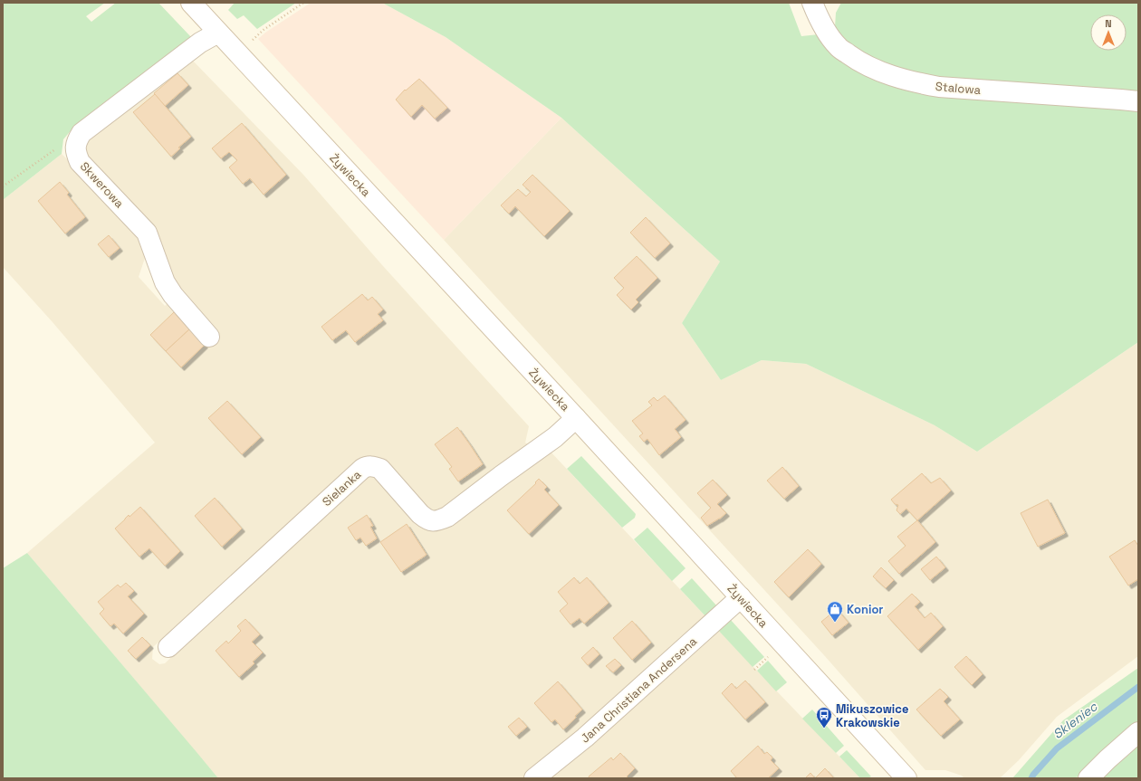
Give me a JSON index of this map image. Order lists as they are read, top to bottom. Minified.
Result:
{"streets":{"street":["Stalowa","Żywiecka","Skwerowa","Sielanka","Jana Christiana Andersena"]},"crossings":[["Żywiecka","Sielanka"],["Żywiecka","Jana Christiana Andersena"]],"water":["Skleniec"],"places":{"shop":["Konior"],"bus stop":["Mikuszowice Krakowskie"]},"north":"top"}
